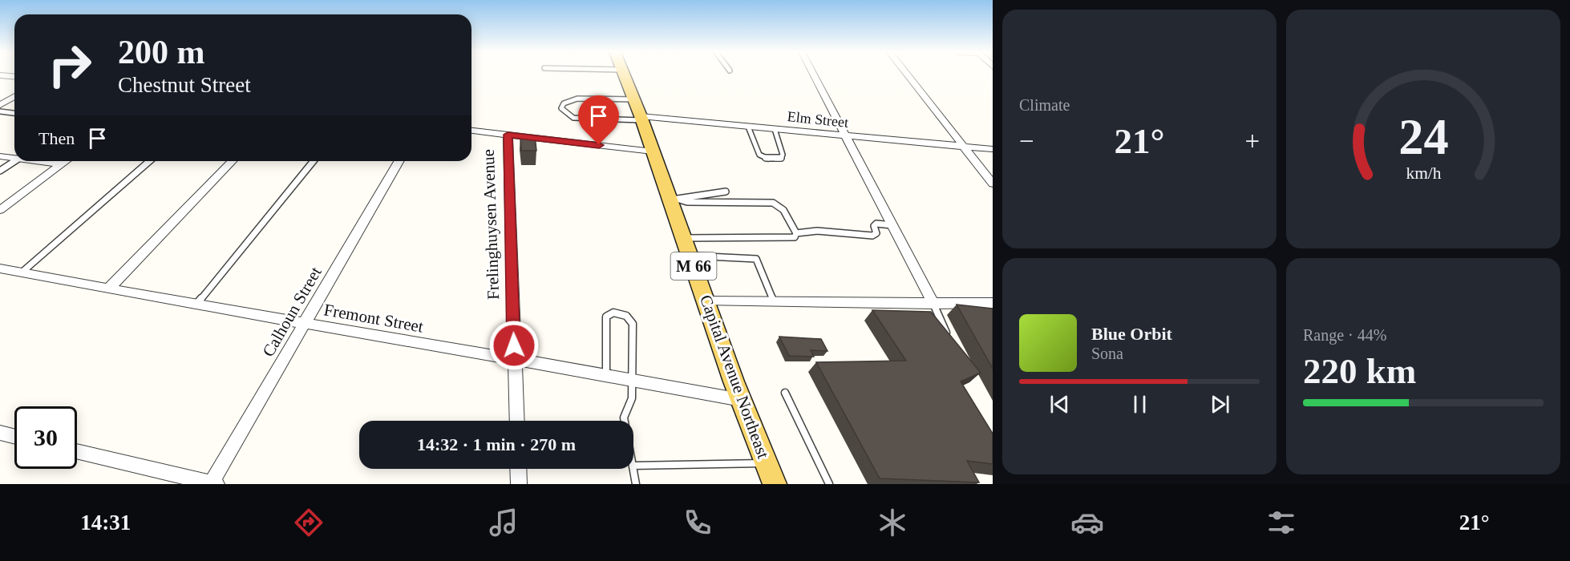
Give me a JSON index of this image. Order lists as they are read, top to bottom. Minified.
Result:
{"streets":{"main road":["M 66","Capital Avenue Northeast"],"street":["Elm Street","Frelinghuysen Avenue","Calhoun Street","Fremont Street"]},"crossings":[["Elm Street","Capital Avenue Northeast"],["Frelinghuysen Avenue","Fremont Street"],["Calhoun Street","Fremont Street"],["Fremont Street","Capital Avenue Northeast"]],"page":{"tile":["Climate",["Range · 44%","220 km"]],"turn":["200 m","Chestnut Street"],"then":"Then","heat":["−","21°","+"],"song":["Blue Orbit","Sona"],"limit":"30","trip":"14:32 · 1 min · 270 m","tabs":["14:31","21°"],"gauge":["24","km/h"]}}
